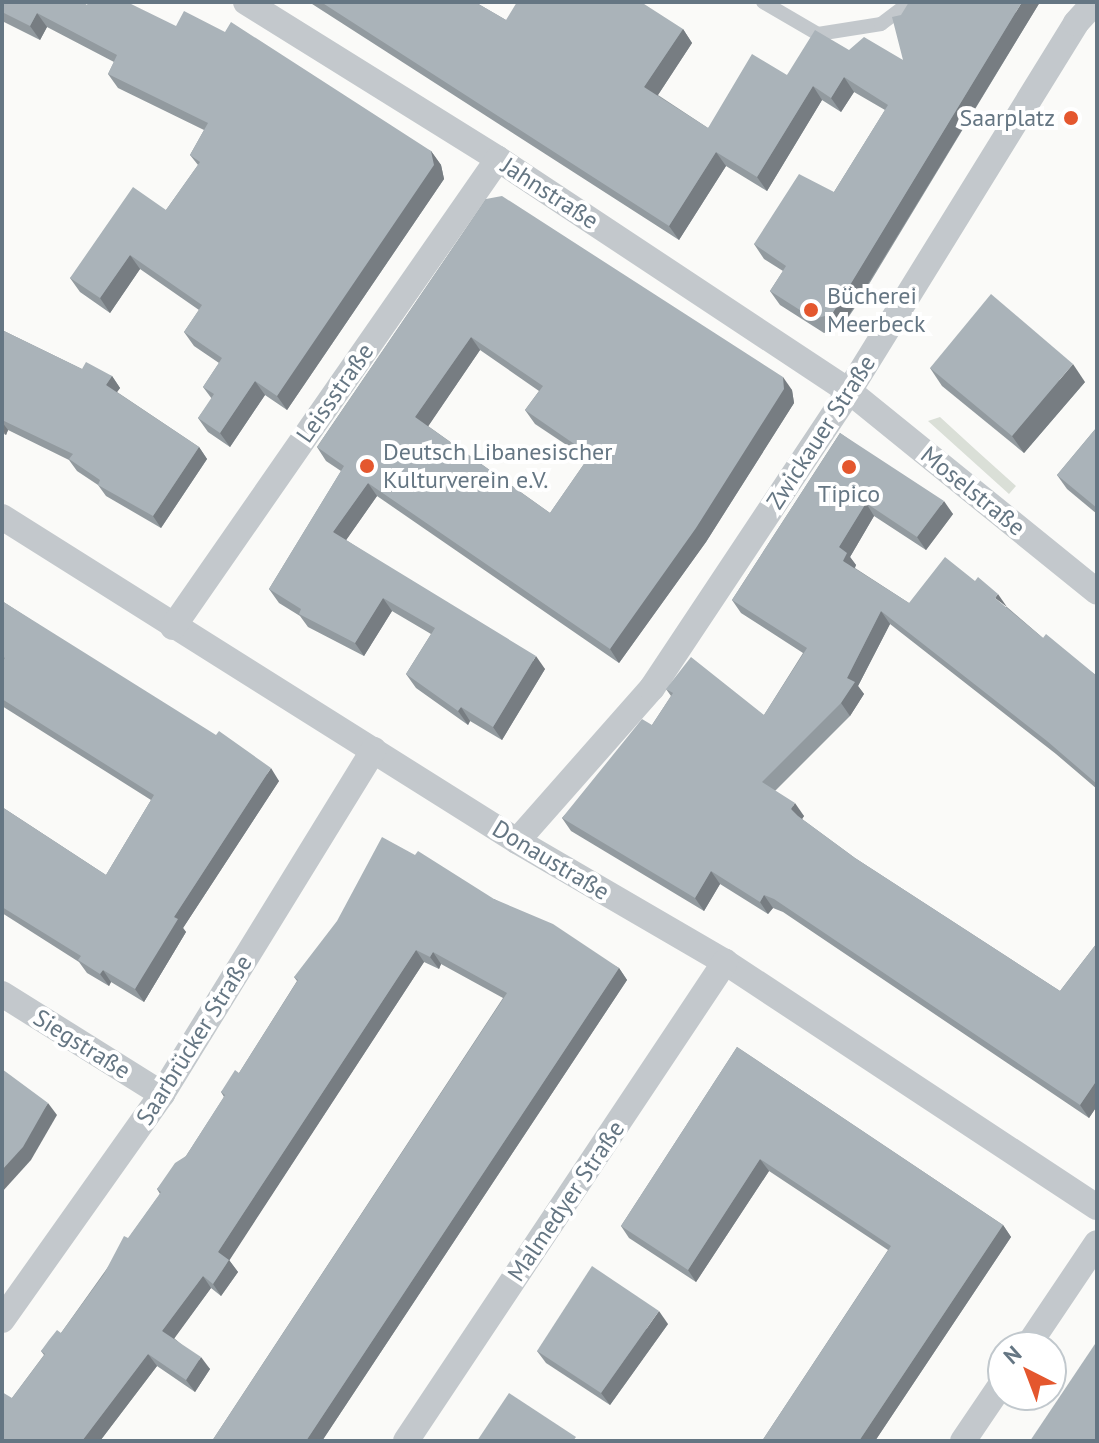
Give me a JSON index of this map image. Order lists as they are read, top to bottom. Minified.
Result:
{"streets":{"street":["Jahnstraße","Leissstraße","Zwickauer Straße","Moselstraße","Donaustraße","Saarbrücker Straße","Siegstraße","Malmedyer Straße"]},"crossings":[["Jahnstraße","Leissstraße"],["Jahnstraße","Zwickauer Straße"],["Jahnstraße","Moselstraße"],["Leissstraße","Donaustraße"],["Zwickauer Straße","Moselstraße"],["Zwickauer Straße","Donaustraße"],["Donaustraße","Saarbrücker Straße"],["Donaustraße","Malmedyer Straße"],["Saarbrücker Straße","Siegstraße"]],"places":["Saarplatz","Bücherei Meerbeck","Deutsch Libanesischer Kulturverein e.V.","Tipico"],"north":"top left"}
